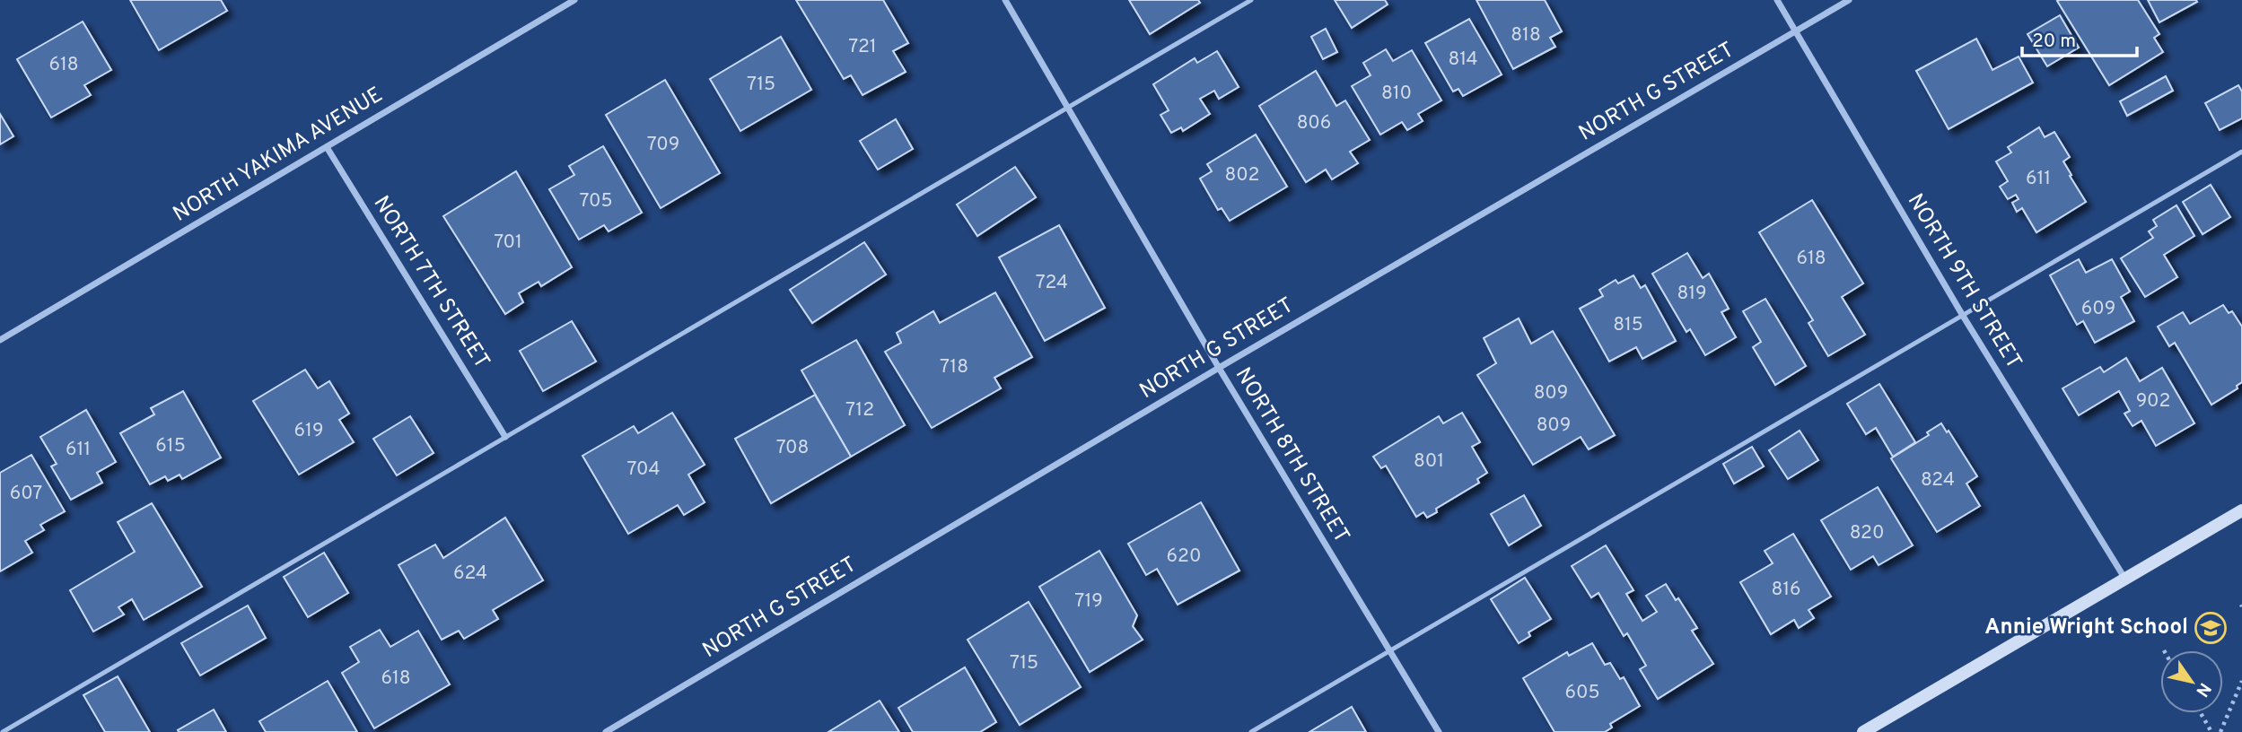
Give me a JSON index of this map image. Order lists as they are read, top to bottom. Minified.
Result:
{"streets":{"street":["NORTH G STREET","NORTH YAKIMA AVENUE","NORTH 9TH STREET","NORTH 7TH STREET","NORTH 8TH STREET"]},"crossings":[["NORTH G STREET","NORTH 9TH STREET"],["NORTH G STREET","NORTH 8TH STREET"],["NORTH YAKIMA AVENUE","NORTH 7TH STREET"]],"places":{"school or university":["Annie Wright School"]},"house_numbers":["818","721","814","618","715","810","806","709","802","611","705","701","618","724","819","609","815","718","809","902","712","809","619","615","708","611","801","704","824","607","820","620","624","816","719","715","618","605"],"scale_bar":"20 m","north":"bottom right"}
